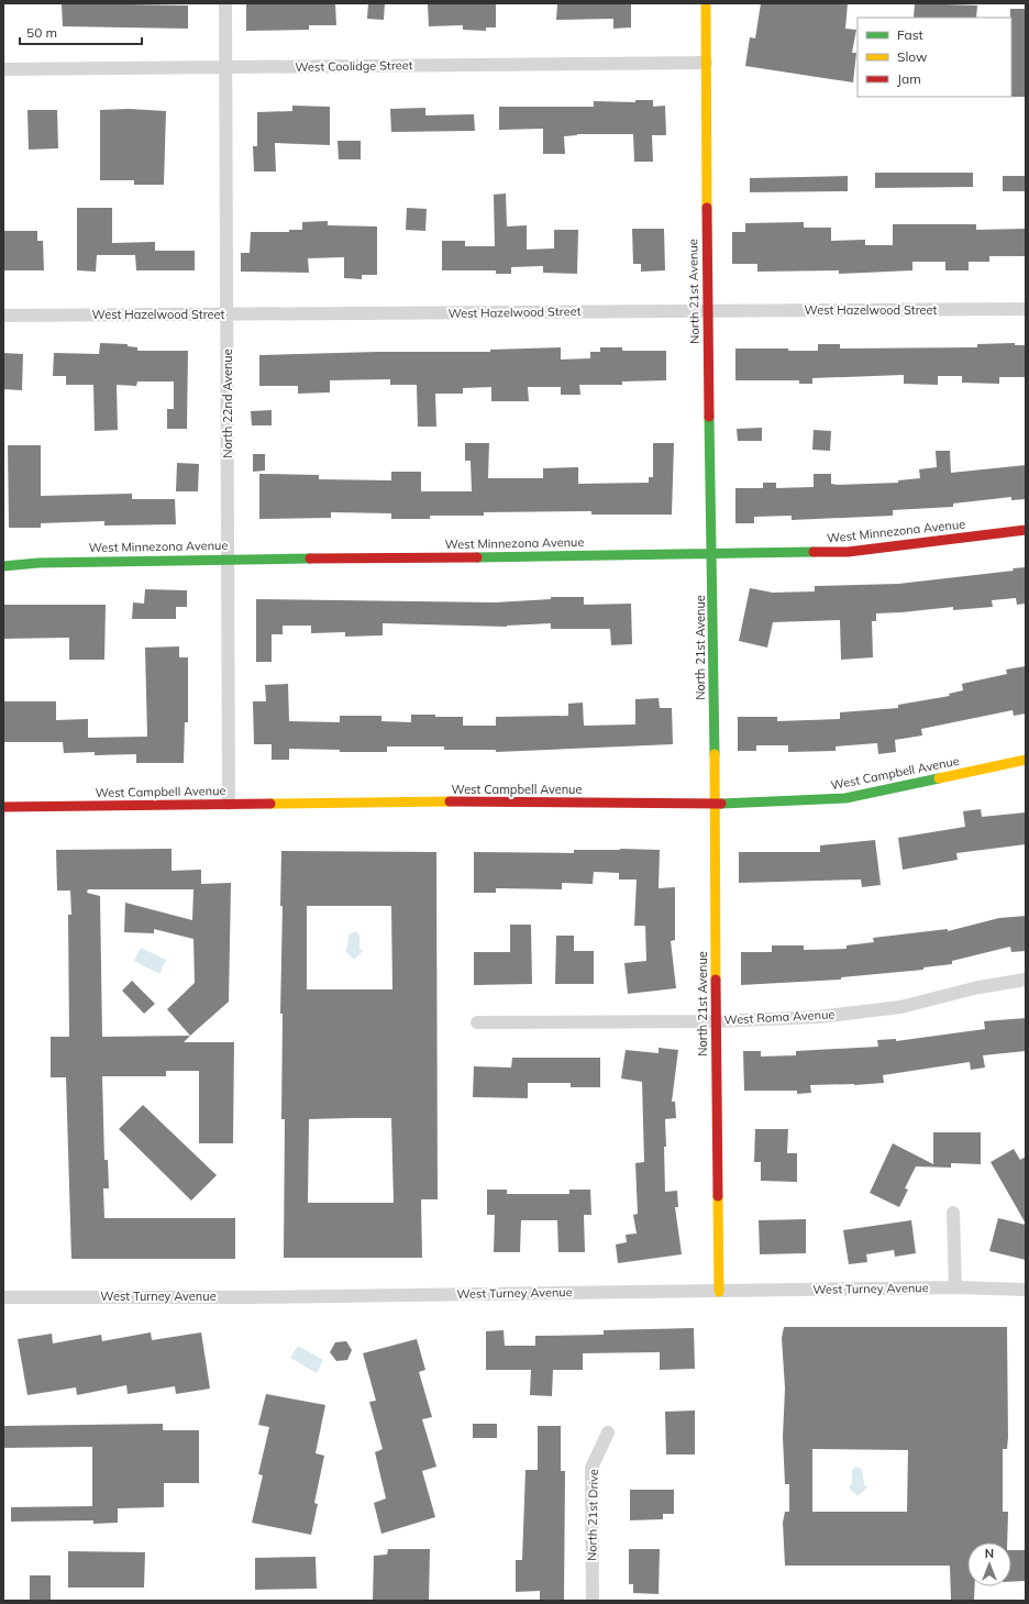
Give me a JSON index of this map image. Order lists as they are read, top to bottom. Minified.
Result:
{"streets":{"street":["West Coolidge Street","North 21st Avenue","West Hazelwood Street","North 22nd Avenue","West Minnezona Avenue","West Campbell Avenue","West Roma Avenue","West Turney Avenue","North 21st Drive"]},"crossings":[["West Coolidge Street","North 21st Avenue"],["West Coolidge Street","North 22nd Avenue"],["North 21st Avenue","West Hazelwood Street"],["North 21st Avenue","West Minnezona Avenue"],["North 21st Avenue","West Campbell Avenue"],["North 21st Avenue","West Roma Avenue"],["North 21st Avenue","West Turney Avenue"],["West Hazelwood Street","North 22nd Avenue"],["North 22nd Avenue","West Minnezona Avenue"],["North 22nd Avenue","West Campbell Avenue"]],"legend":["Fast","Slow","Jam"],"scale_bar":"50 m","north":"top"}
